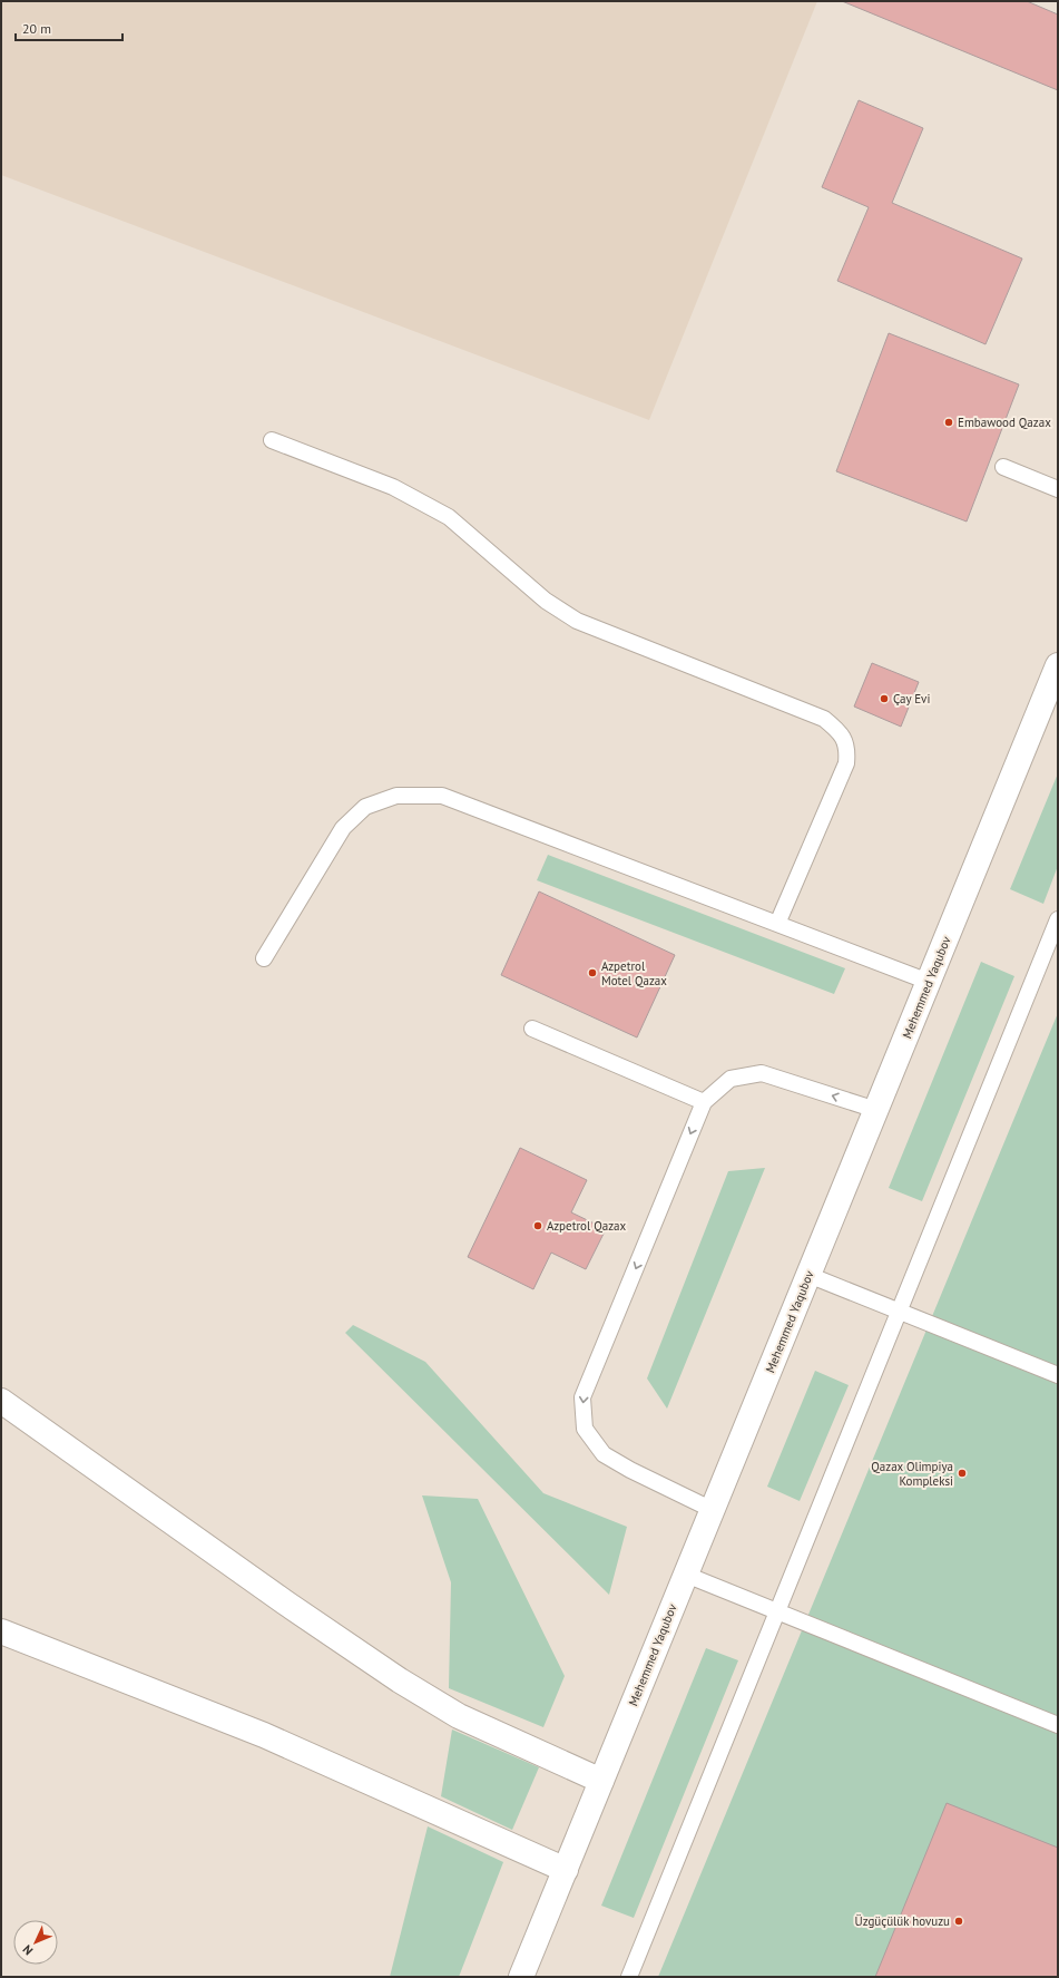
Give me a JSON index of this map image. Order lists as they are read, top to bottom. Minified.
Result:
{"streets":{"main road":["Mehemmed Yaqubov"]},"places":["Embawood Qazax","Çay Evi","Azpetrol Motel Qazax","Azpetrol Qazax","Qazax Olimpiya Kompleksi","Üzgüçülük hovuzu"],"scale_bar":"20 m","north":"bottom left"}
